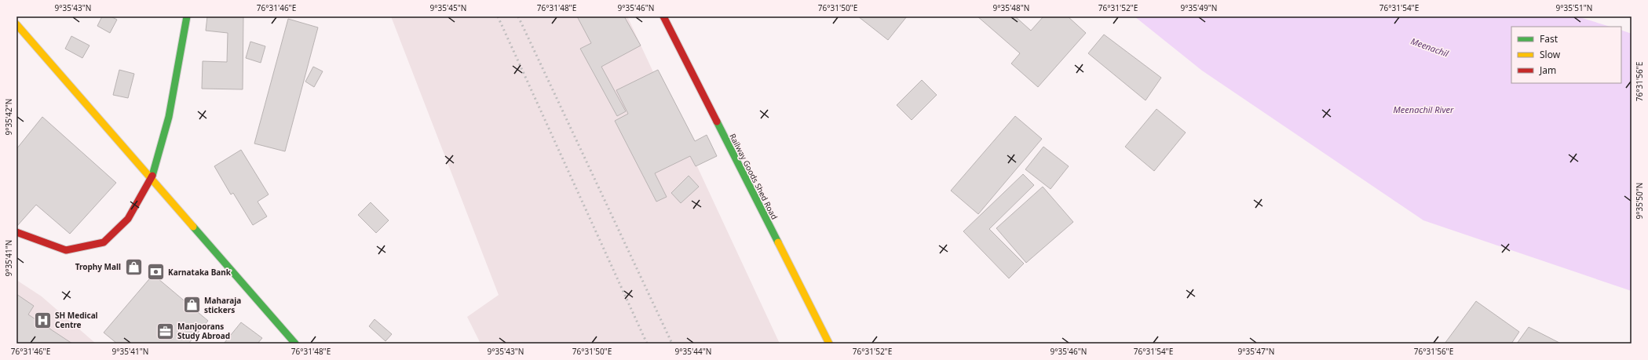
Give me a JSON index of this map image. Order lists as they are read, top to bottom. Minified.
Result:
{"streets":{"street":["Railway Goods Shed Road"]},"water":["Meenachil","Meenachil River"],"places":{"shop":["Trophy Mall","Maharaja stickers"],"bank":["Karnataka Bank"],"hospital":["SH Medical Centre"],"office":["Manjoorans Study Abroad"]},"legend":["Fast","Slow","Jam"],"coordinates":["9°35'43\"N","76°31'46\"E","9°35'45\"N","76°31'48\"E","9°35'46\"N","76°31'50\"E","9°35'48\"N","76°31'52\"E","9°35'49\"N","76°31'54\"E","9°35'51\"N","76°31'56\"E","9°35'42\"N","9°35'50\"N","9°35'41\"N","9°35'44\"N","9°35'47\"N"]}
